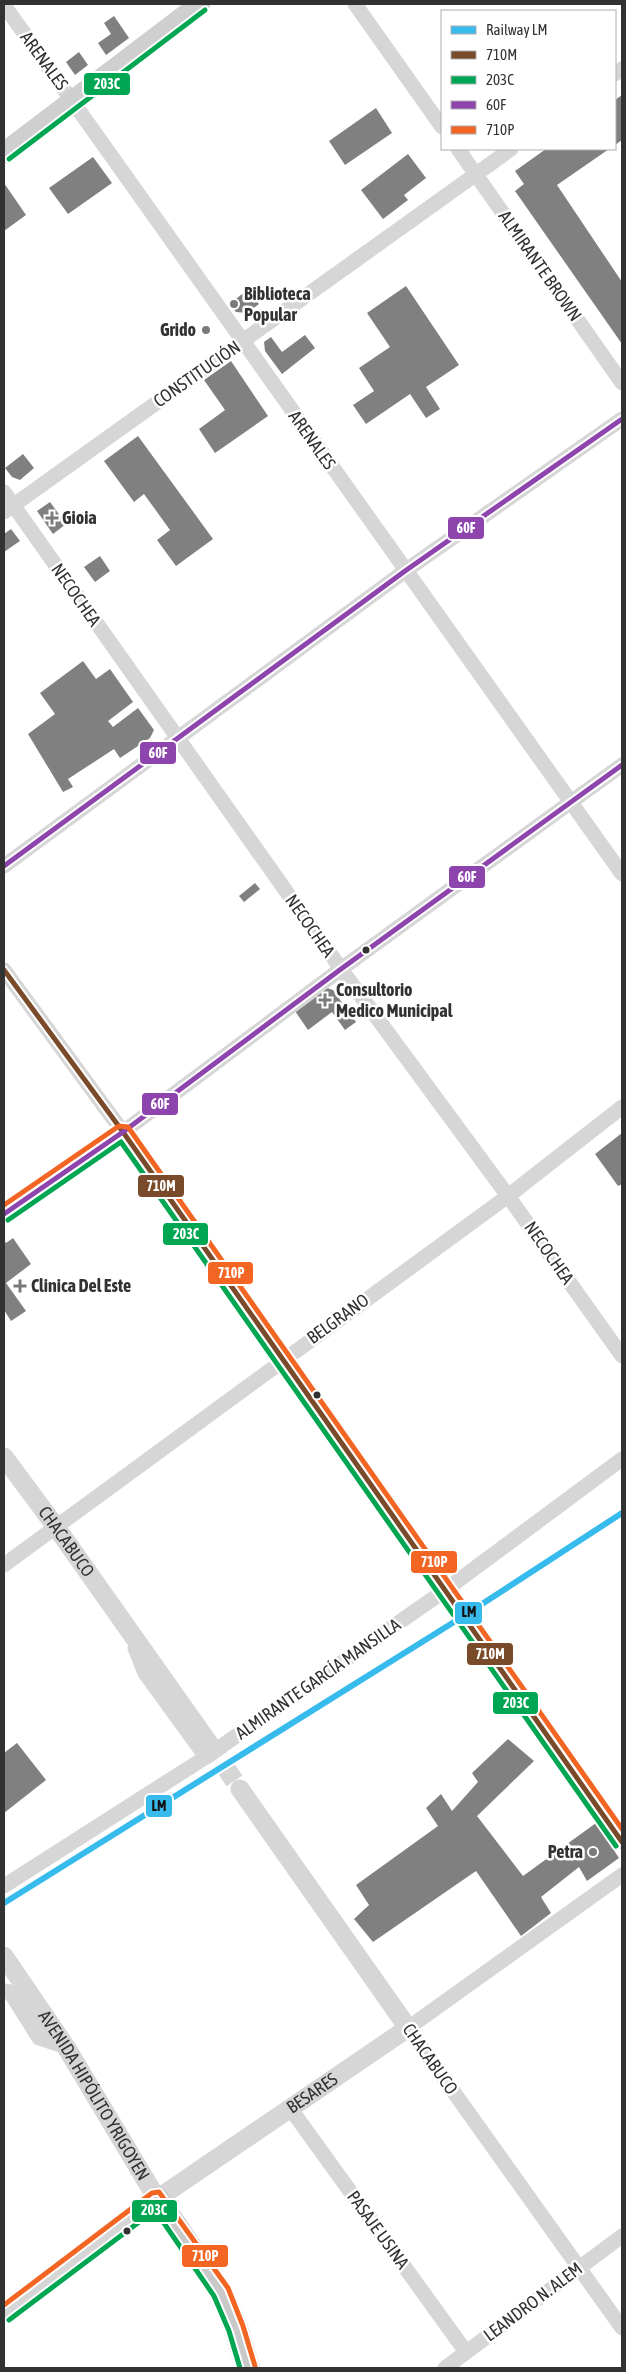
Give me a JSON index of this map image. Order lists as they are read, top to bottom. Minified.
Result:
{"streets":{"main road":["AVENIDA HIPÓLITO YRIGOYEN"],"street":["ARENALES","ALMIRANTE BROWN","CONSTITUCIÓN","NECOCHEA","BELGRANO","CHACABUCO","ALMIRANTE GARCÍA MANSILLA","BESARES","PASAJE USINA","LEANDRO N. ALEM"]},"crossings":[["ARENALES","CONSTITUCIÓN"],["ALMIRANTE BROWN","CONSTITUCIÓN"],["CONSTITUCIÓN","NECOCHEA"],["NECOCHEA","BELGRANO"],["BELGRANO","CHACABUCO"],["CHACABUCO","ALMIRANTE GARCÍA MANSILLA"],["CHACABUCO","BESARES"],["CHACABUCO","LEANDRO N. ALEM"],["BESARES","AVENIDA HIPÓLITO YRIGOYEN"],["BESARES","PASAJE USINA"],["PASAJE USINA","LEANDRO N. ALEM"]],"places":{"other":["Biblioteca Popular","Grido","Petra"],"health":["Gioia","Consultorio Medico Municipal","Clinica Del Este"]},"lines":["transit line 203C","transit line 60F","transit line 710M","transit line 710P","rail line LM"],"legend":["Railway LM","710M","203C","60F","710P"]}
